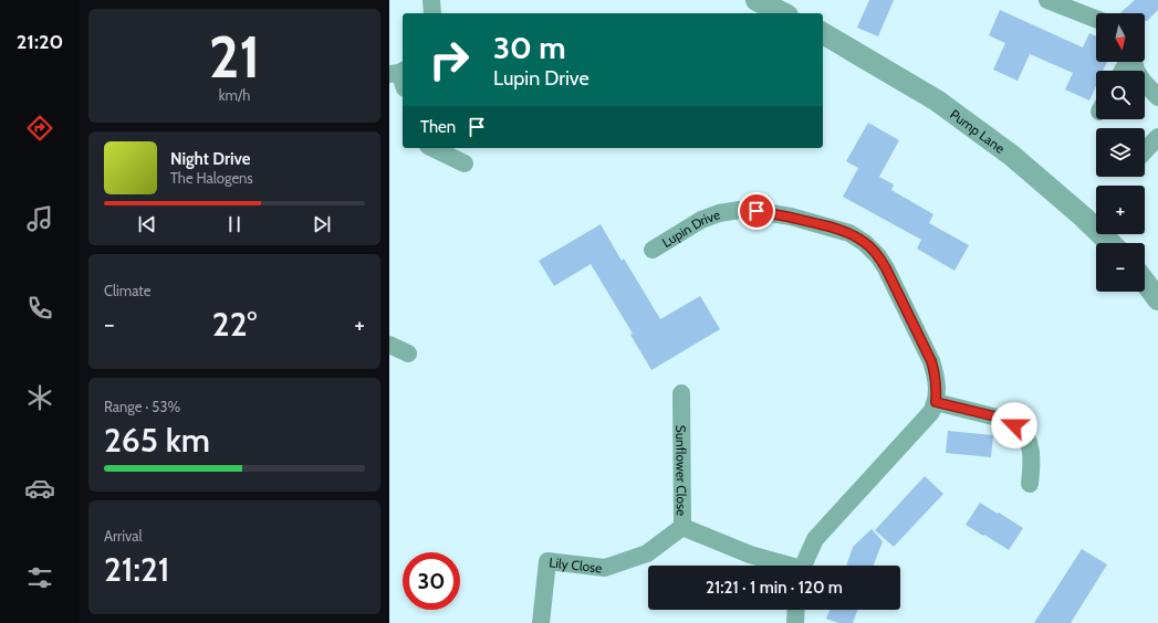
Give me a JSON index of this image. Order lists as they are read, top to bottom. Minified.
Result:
{"streets":{"street":["Pump Lane","Lupin Drive","Sunflower Close","Lily Close"]},"crossings":[["Sunflower Close","Lily Close"]],"north":"bottom","page":{"tabs":"21:20","tile":[["21","km/h"],"Climate",["Range · 53%","265 km"],["Arrival","21:21"]],"map_buttons":["+","−"],"turn":["30 m","Lupin Drive"],"then":"Then","song":["Night Drive","The Halogens"],"heat":["−","22°","+"],"limit":"30","trip":"21:21 · 1 min · 120 m"}}
